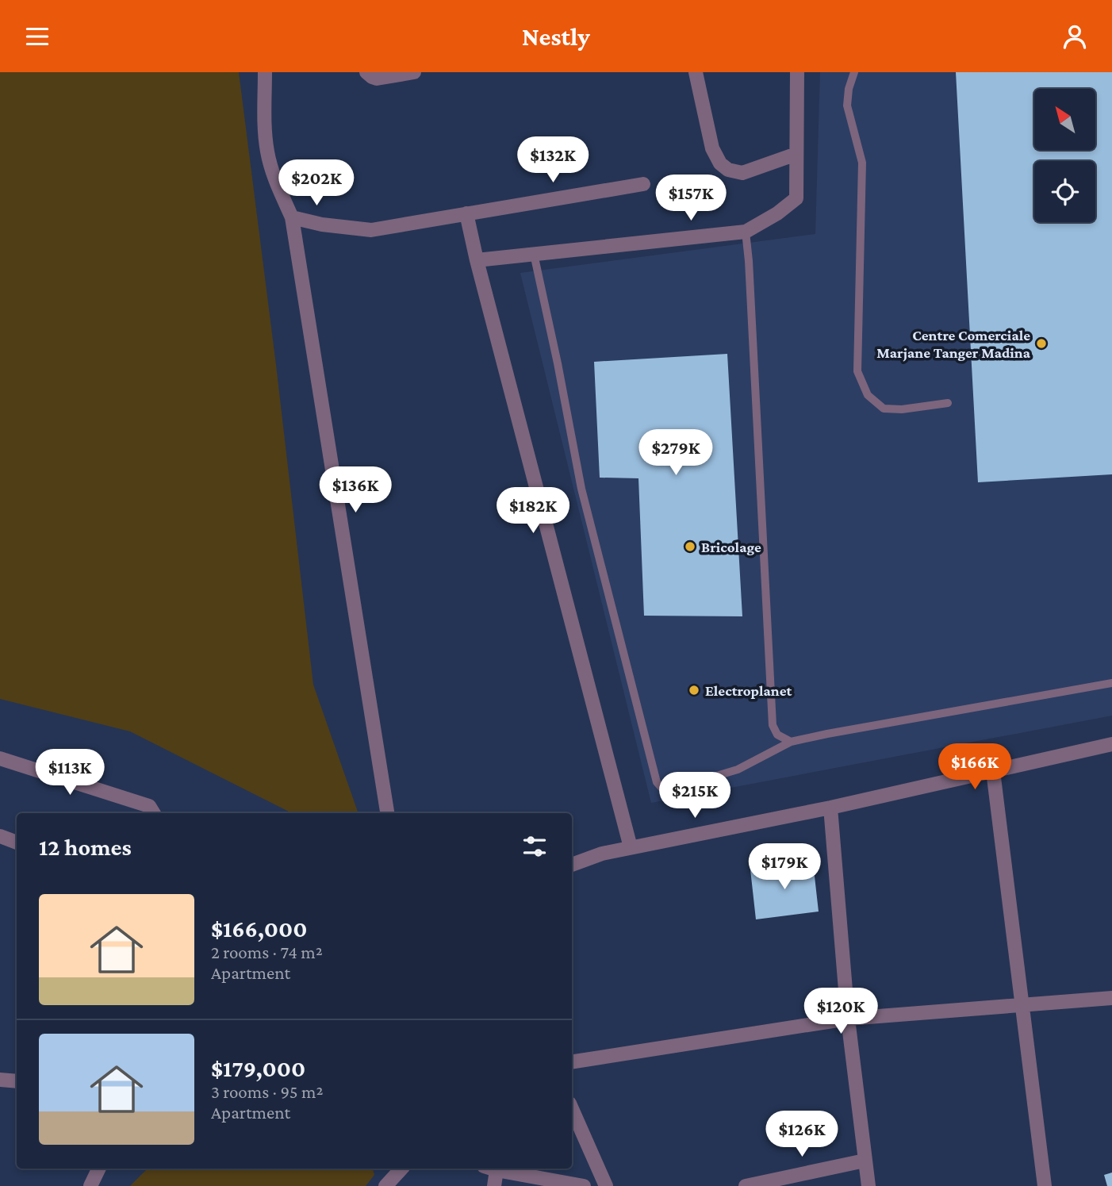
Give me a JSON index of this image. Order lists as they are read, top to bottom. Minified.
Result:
{"places":["Centre Comerciale Marjane Tanger Madina","Bricolage","Electroplanet"],"north":"top left","page":{"header":"Nestly","price":["$132K","$202K","$157K","$279K","$136K","$182K","$166K","$113K","$215K","$179K","$120K","$126K"],"heading":"12 homes","list":[{"name":"$166,000","note":"2 rooms · 74 m² · Apartment"},{"name":"$179,000","note":"3 rooms · 95 m² · Apartment"}]}}
